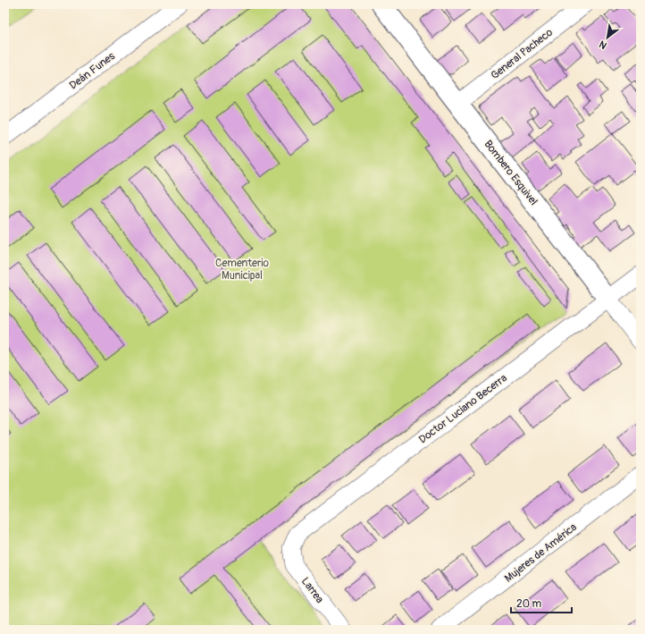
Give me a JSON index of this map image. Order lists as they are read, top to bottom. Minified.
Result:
{"streets":{"street":["General Pacheco","Deán Funes","Bombero Esquivel","Doctor Luciano Becerra","Mujeres de América","Larrea"]},"crossings":[["General Pacheco","Bombero Esquivel"],["Bombero Esquivel","Doctor Luciano Becerra"],["Doctor Luciano Becerra","Larrea"]],"parks":["Cementerio Municipal"],"scale_bar":"20 m","north":"bottom left"}
